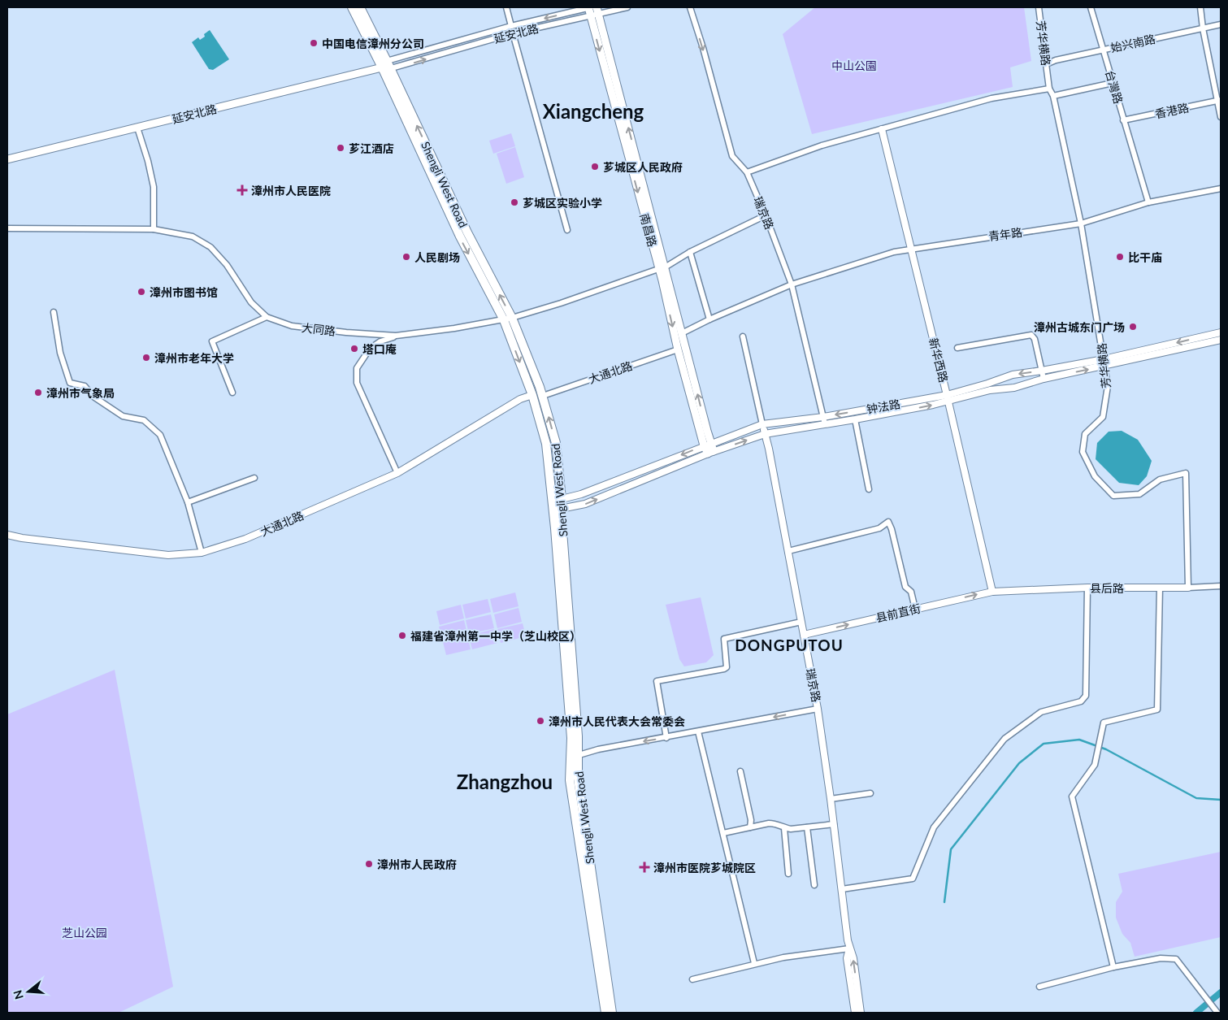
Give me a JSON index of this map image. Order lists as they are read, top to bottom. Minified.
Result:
{"streets":{"main road":["延安北路","Shengli West Road","南昌路"],"street":["芳华横路","始兴南路","台灣路","香港路","瑞京路","青年路","大同路","新华西路","大通北路","钟法路","县后路","县前直街"]},"crossings":[["延安北路","Shengli West Road"],["延安北路","南昌路"],["芳华横路","始兴南路"],["芳华横路","青年路"],["芳华横路","钟法路"],["芳华横路","县后路"],["始兴南路","台灣路"],["台灣路","香港路"],["台灣路","青年路"],["Shengli West Road","大同路"],["Shengli West Road","大通北路"],["Shengli West Road","钟法路"],["瑞京路","青年路"],["瑞京路","大同路"],["瑞京路","钟法路"],["瑞京路","县前直街"],["南昌路","青年路"],["南昌路","大同路"],["南昌路","大通北路"],["南昌路","钟法路"],["青年路","新华西路"],["新华西路","钟法路"],["新华西路","县后路"],["新华西路","县前直街"],["县后路","县前直街"]],"one_way":["县前直街"],"districts":["Xiangcheng","DONGPUTOU","Zhangzhou"],"parks":["中山公園","芝山公园"],"places":{"other":["中国电信漳州分公司","芗江酒店","芗城区人民政府","芗城区实验小学","人民剧场","比干庙","漳州市图书馆","漳州古城东门广场","塔口庵","漳州市老年大学","漳州市气象局","福建省漳州第一中学（芝山校区）","漳州市人民代表大会常委会","漳州市人民政府"],"health":["漳州市人民医院","漳州市医院芗城院区"]},"north":"left"}
